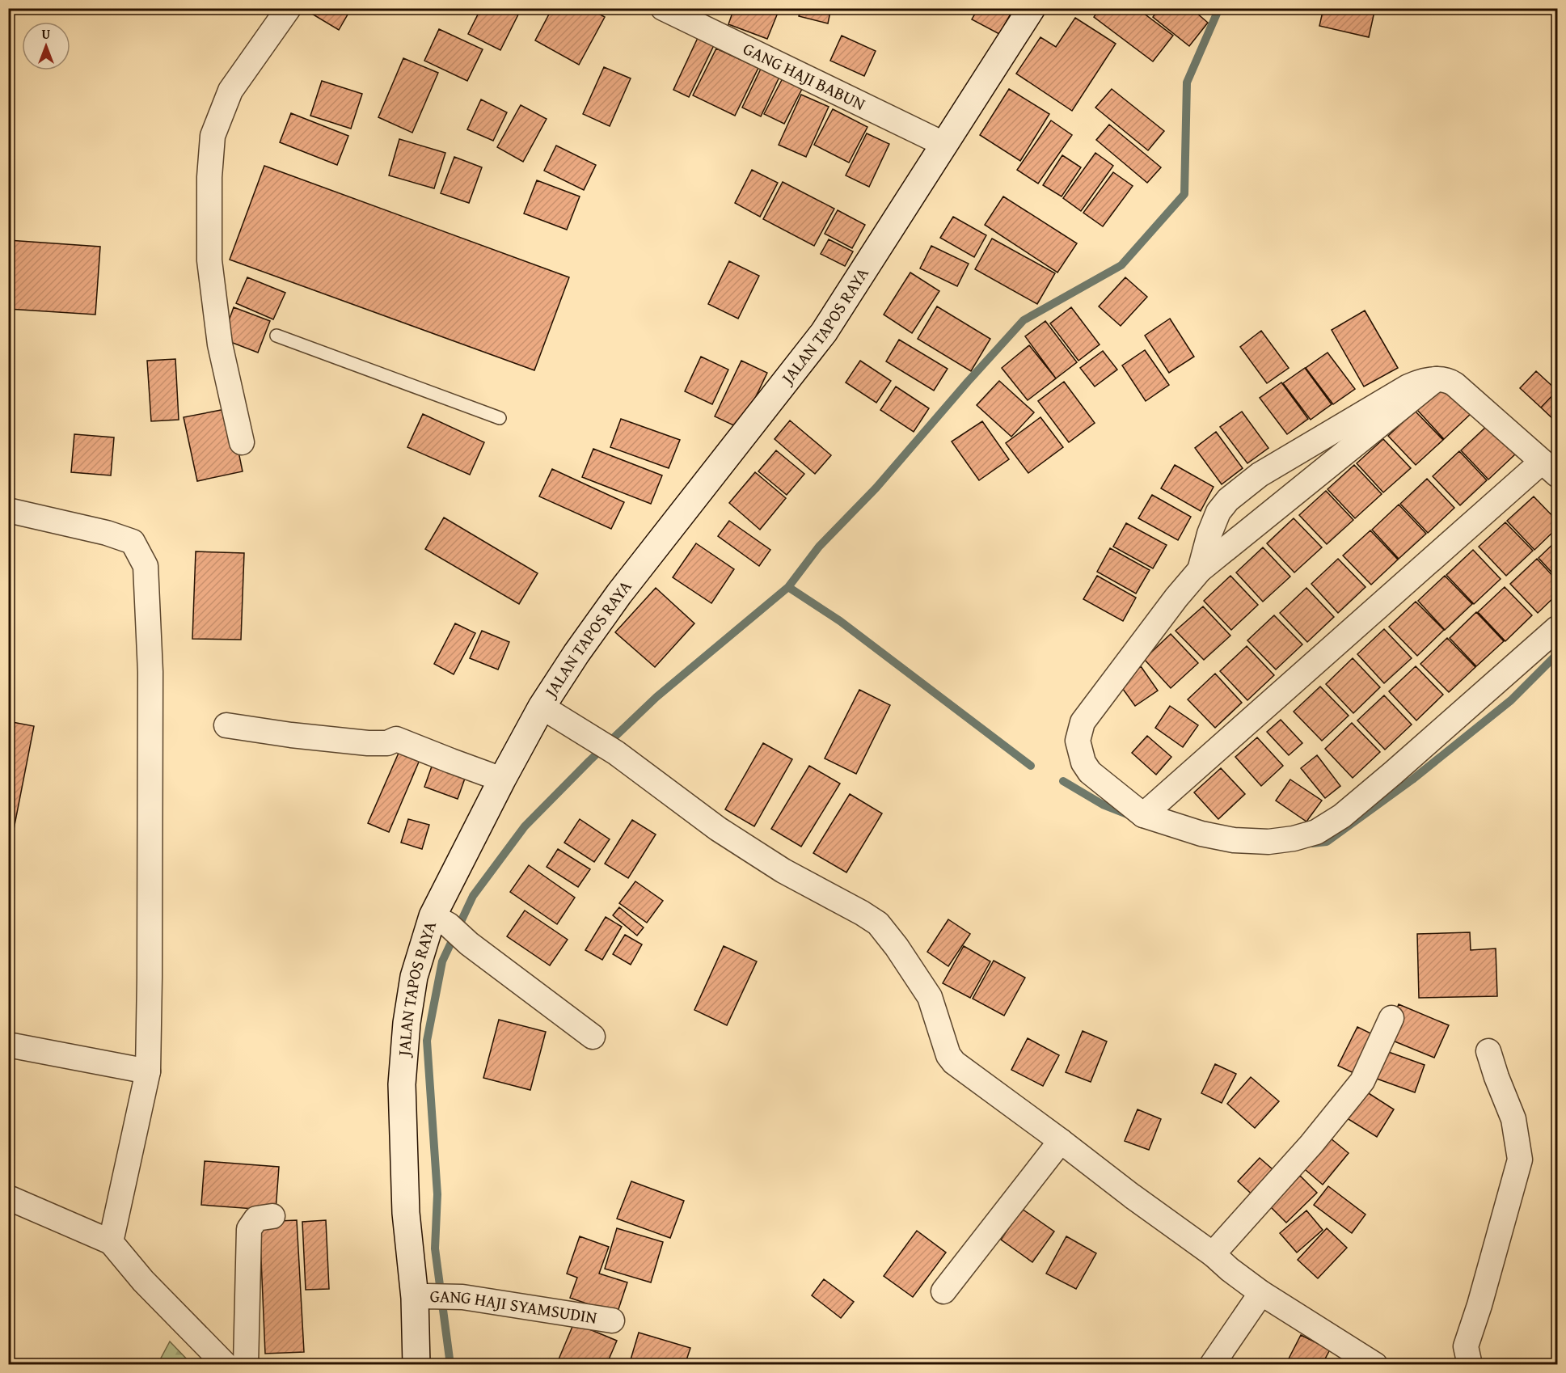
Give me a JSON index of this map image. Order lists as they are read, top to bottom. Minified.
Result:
{"streets":{"main road":["JALAN TAPOS RAYA"],"street":["GANG HAJI BABUN","GANG HAJI SYAMSUDIN"]},"crossings":[["GANG HAJI BABUN","JALAN TAPOS RAYA"],["JALAN TAPOS RAYA","GANG HAJI SYAMSUDIN"]],"north":"top"}
